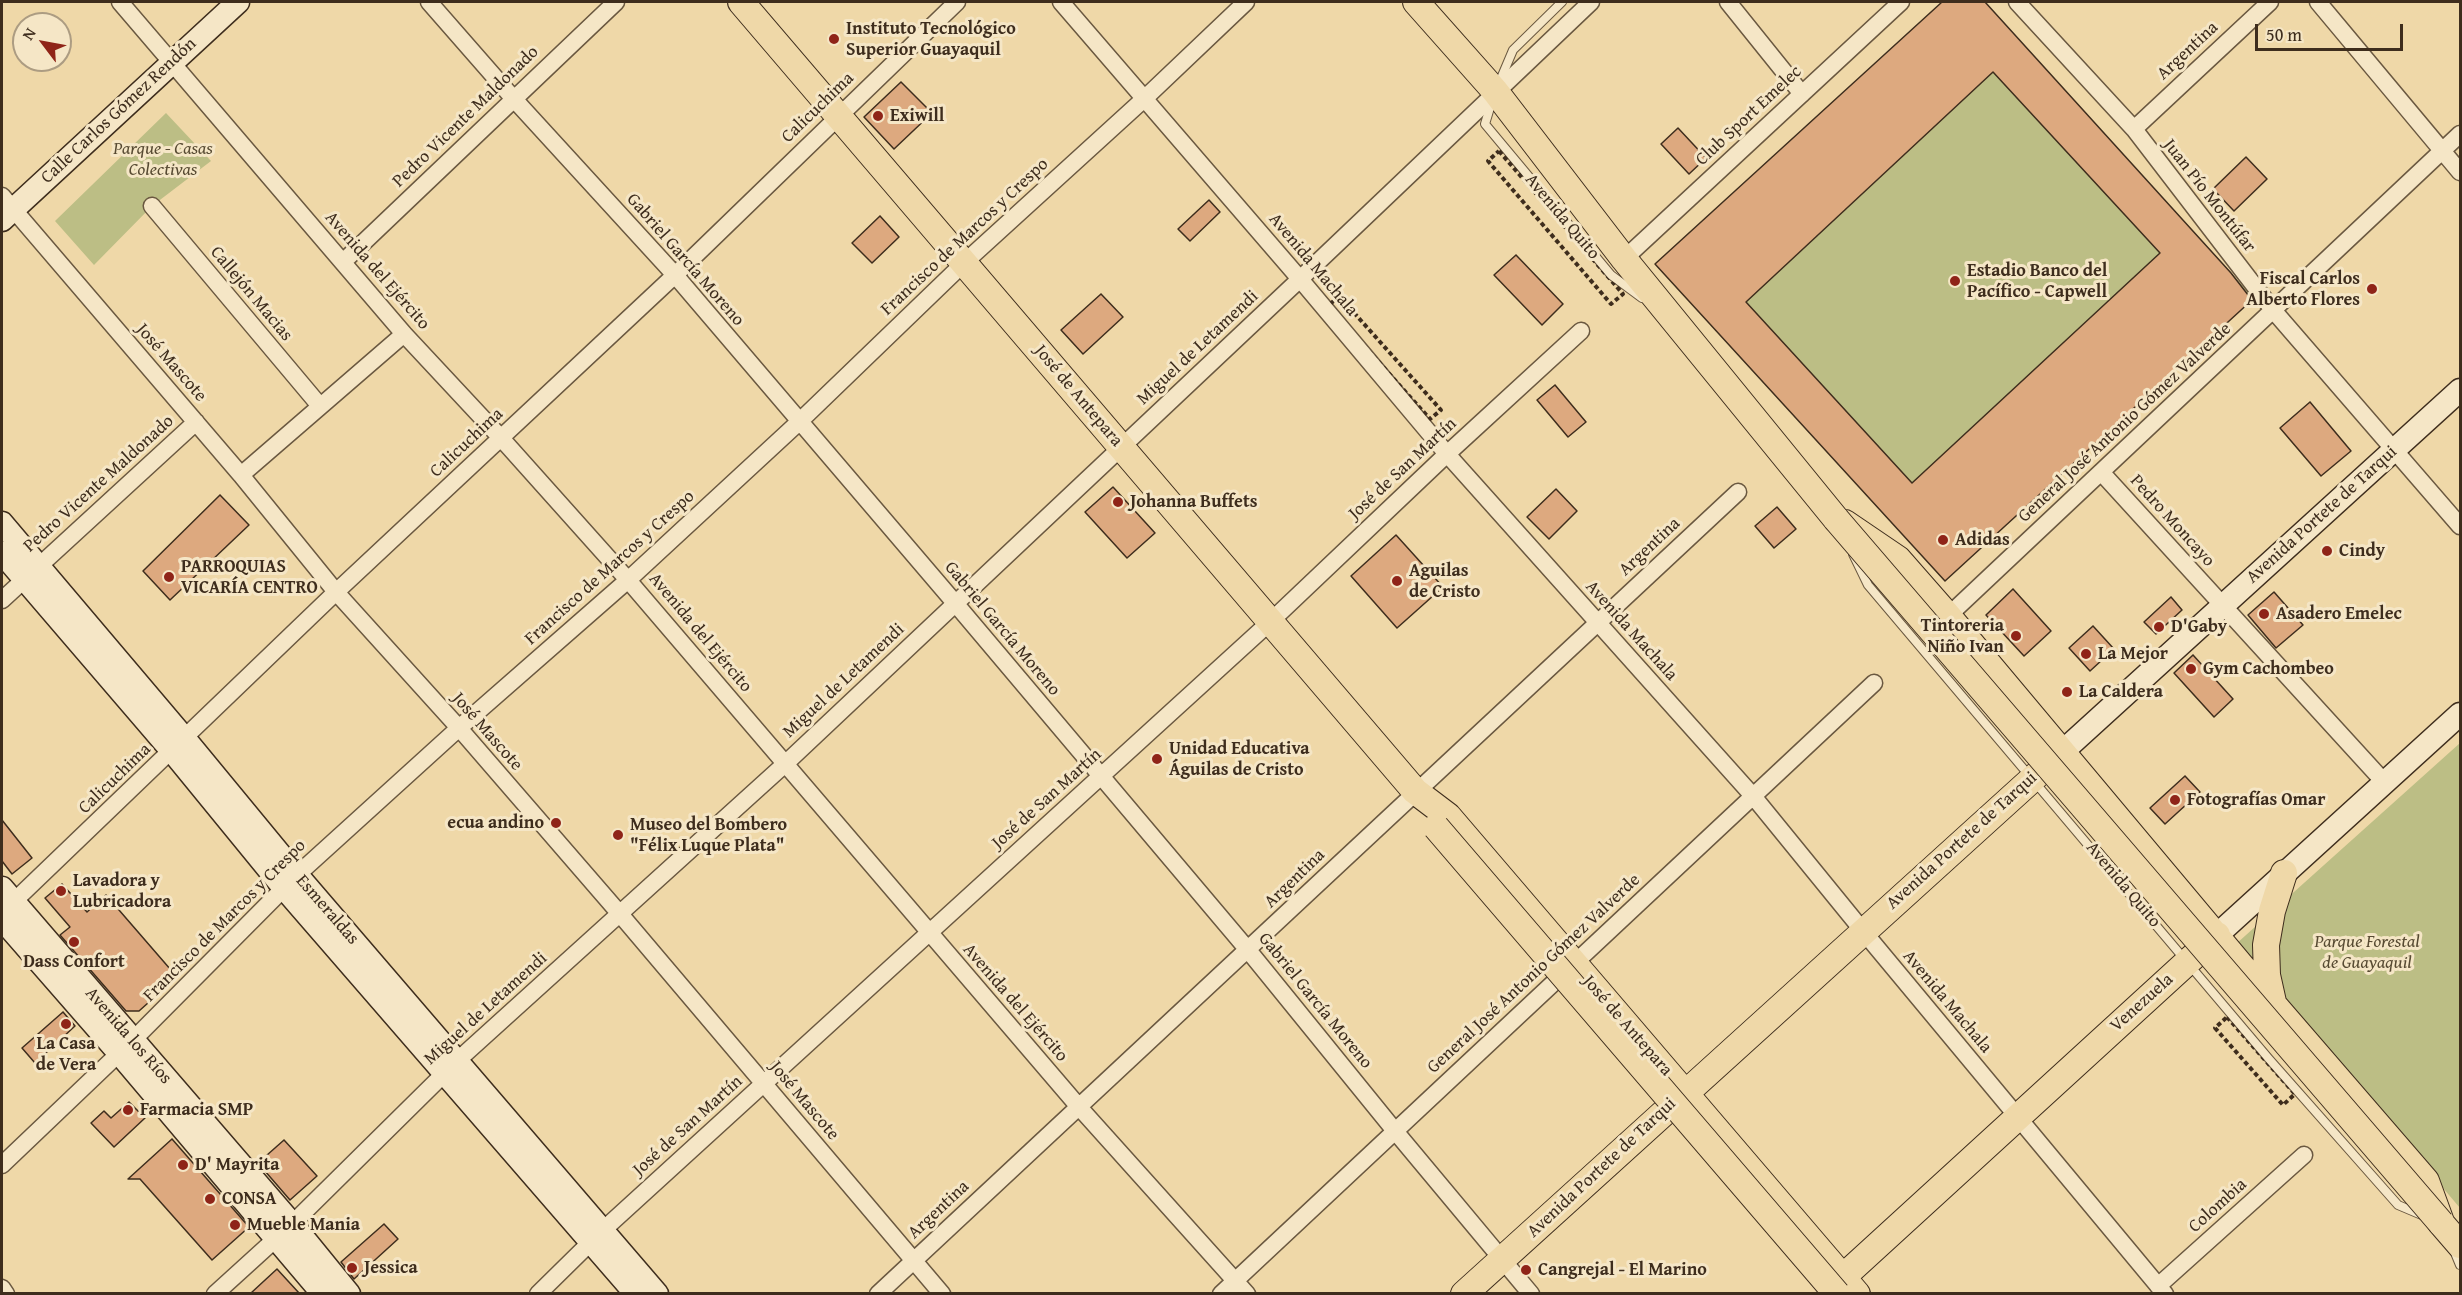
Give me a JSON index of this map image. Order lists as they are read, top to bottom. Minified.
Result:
{"streets":{"main road":["Calle Carlos Gómez Rendón","Avenida Quito","José de Antepara","Avenida Portete de Tarqui","Esmeraldas","Venezuela","Avenida los Ríos"],"street":["Argentina","Calicuchima","Club Sport Emelec","Pedro Vicente Maldonado","Juan Pío Montúfar","Francisco de Marcos y Crespo","Gabriel García Moreno","Avenida Machala","Avenida del Ejército","Callejón Macias","Miguel de Letamendi","José Mascote","General José Antonio Gómez Valverde","José de San Martín","Pedro Moncayo","Colombia"]},"crossings":[["Argentina","Juan Pío Montúfar"],["Argentina","Gabriel García Moreno"],["Argentina","Avenida Machala"],["Argentina","Avenida del Ejército"],["Argentina","José Mascote"],["Argentina","José de Antepara"],["Calicuchima","Gabriel García Moreno"],["Calicuchima","Avenida del Ejército"],["Calicuchima","José Mascote"],["Calicuchima","José de Antepara"],["Calicuchima","Esmeraldas"],["Calicuchima","Avenida los Ríos"],["Calle Carlos Gómez Rendón","Avenida del Ejército"],["Calle Carlos Gómez Rendón","José Mascote"],["Club Sport Emelec","Avenida Quito"],["Pedro Vicente Maldonado","Gabriel García Moreno"],["Pedro Vicente Maldonado","Avenida del Ejército"],["Pedro Vicente Maldonado","José Mascote"],["Pedro Vicente Maldonado","Esmeraldas"],["Juan Pío Montúfar","General José Antonio Gómez Valverde"],["Juan Pío Montúfar","Avenida Portete de Tarqui"],["Avenida Quito","Miguel de Letamendi"],["Avenida Quito","General José Antonio Gómez Valverde"],["Avenida Quito","Avenida Portete de Tarqui"],["Avenida Quito","Venezuela"],["Francisco de Marcos y Crespo","Gabriel García Moreno"],["Francisco de Marcos y Crespo","Avenida Machala"],["Francisco de Marcos y Crespo","Avenida del Ejército"],["Francisco de Marcos y Crespo","José Mascote"],["Francisco de Marcos y Crespo","José de Antepara"],["Francisco de Marcos y Crespo","Esmeraldas"],["Francisco de Marcos y Crespo","Avenida los Ríos"],["Gabriel García Moreno","Miguel de Letamendi"],["Gabriel García Moreno","General José Antonio Gómez Valverde"],["Gabriel García Moreno","José de San Martín"],["Gabriel García Moreno","Avenida Portete de Tarqui"],["Avenida Machala","Miguel de Letamendi"],["Avenida Machala","General José Antonio Gómez Valverde"],["Avenida Machala","José de San Martín"],["Avenida Machala","Avenida Portete de Tarqui"],["Avenida Machala","Venezuela"],["Avenida Machala","Colombia"],["Avenida del Ejército","Miguel de Letamendi"],["Avenida del Ejército","General José Antonio Gómez Valverde"],["Avenida del Ejército","José de San Martín"],["Miguel de Letamendi","José Mascote"],["Miguel de Letamendi","José de Antepara"],["Miguel de Letamendi","Esmeraldas"],["Miguel de Letamendi","Avenida los Ríos"],["José Mascote","José de San Martín"],["José de Antepara","General José Antonio Gómez Valverde"],["José de Antepara","José de San Martín"],["José de Antepara","Avenida Portete de Tarqui"],["José de Antepara","Venezuela"],["General José Antonio Gómez Valverde","Pedro Moncayo"],["José de San Martín","Esmeraldas"],["Avenida Portete de Tarqui","Pedro Moncayo"],["Pedro Moncayo","Venezuela"]],"parks":["Parque - Casas Colectivas","Parque Forestal de Guayaquil"],"places":["Instituto Tecnológico Superior Guayaquil","Exiwill","Estadio Banco del Pacífico - Capwell","Fiscal Carlos Alberto Flores","Johanna Buffets","Adidas","Cindy","PARROQUIAS VICARÍA CENTRO","Aguilas de Cristo","Asadero Emelec","D'Gaby","Tintoreria Niño Ivan","La Mejor","Gym Cachombeo","La Caldera","Unidad Educativa Águilas de Cristo","Fotografías Omar","ecua andino","Museo del Bombero \"Félix Luque Plata\"","Lavadora y Lubricadora","Dass Confort","La Casa de Vera","Farmacia SMP","D' Mayrita","CONSA","Mueble Mania","Jessica","Cangrejal - El Marino"],"scale_bar":"50 m","north":"top left"}
